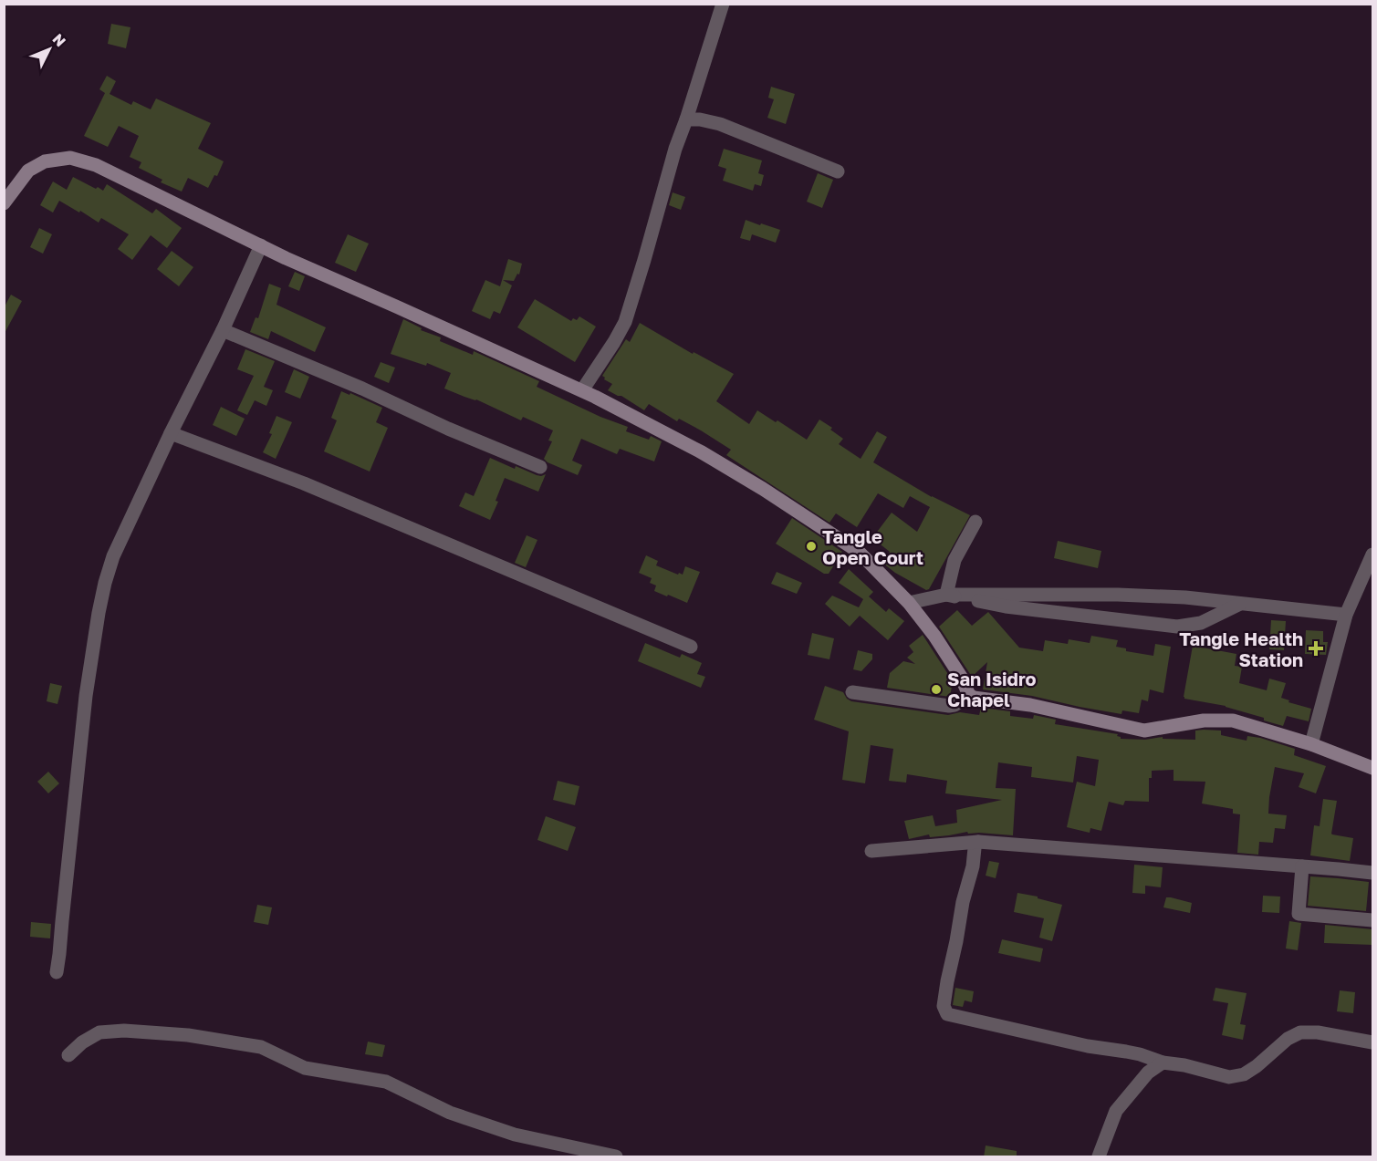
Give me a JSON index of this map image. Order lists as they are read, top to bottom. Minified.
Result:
{"places":{"other":["Tangle Open Court","San Isidro Chapel"],"health":["Tangle Health Station"]},"north":"top right"}
